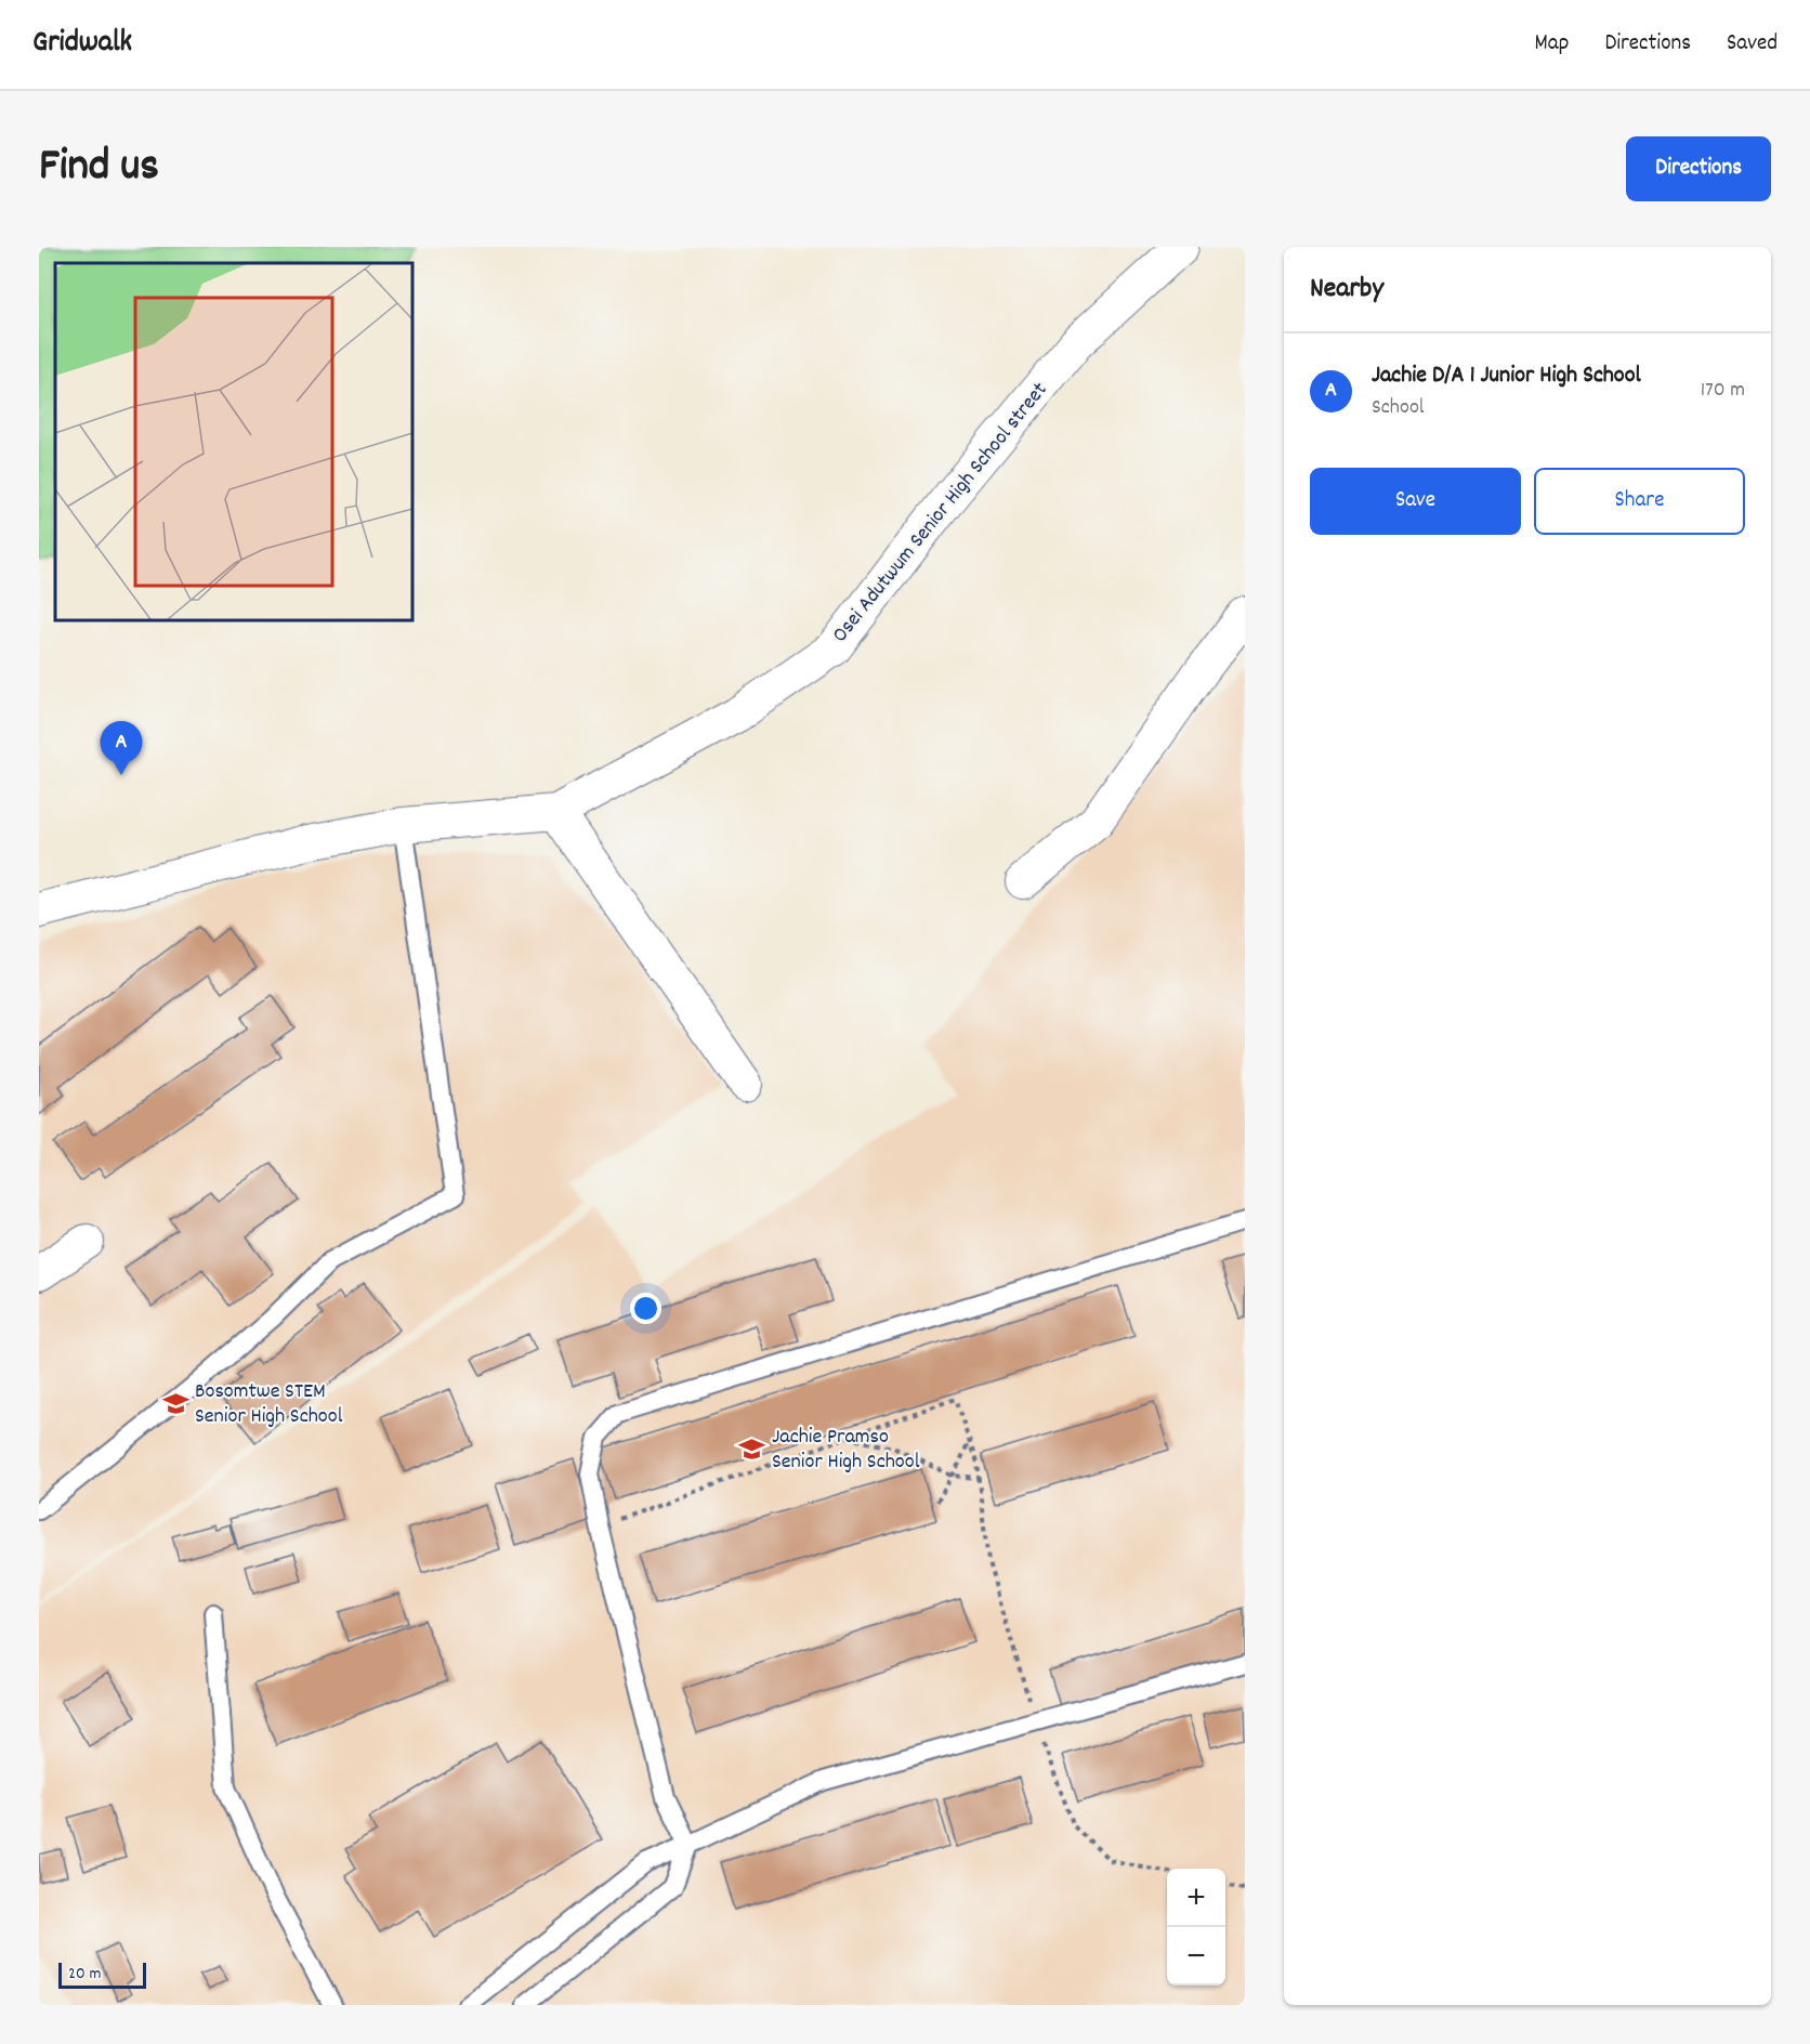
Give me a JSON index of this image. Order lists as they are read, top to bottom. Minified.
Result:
{"streets":{"street":["Osei Adutwum Senior High School street"]},"places":{"school or university":["Bosomtwe STEM Senior High School","Jachie Pramso Senior High School"]},"scale_bar":"20 m","page":{"header":"Gridwalk","nav":["Map","Directions","Saved"],"title":"Find us","buttons":["Directions",["Save","Share"]],"heading":"Nearby","list":[{"mark":"A","name":"Jachie D/A 1 Junior High School","note":"School","value":"170 m"}],"pins":"A","map_buttons":["+","−"],"scale":"20 m"}}
